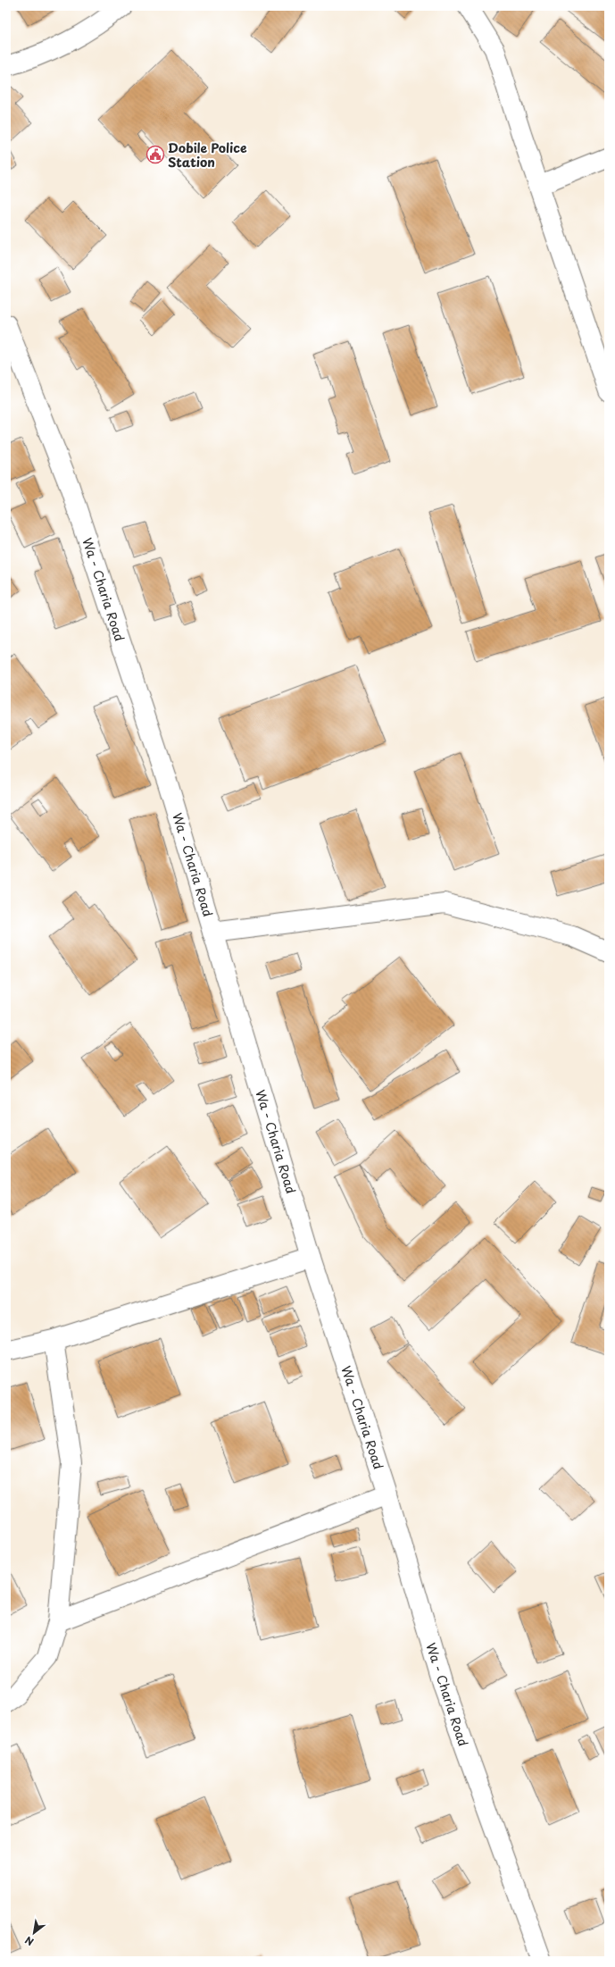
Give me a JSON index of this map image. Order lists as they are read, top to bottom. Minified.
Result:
{"streets":{"street":["Wa - Charia Road"]},"places":{"public building":["Dobile Police Station"]},"north":"bottom left"}
